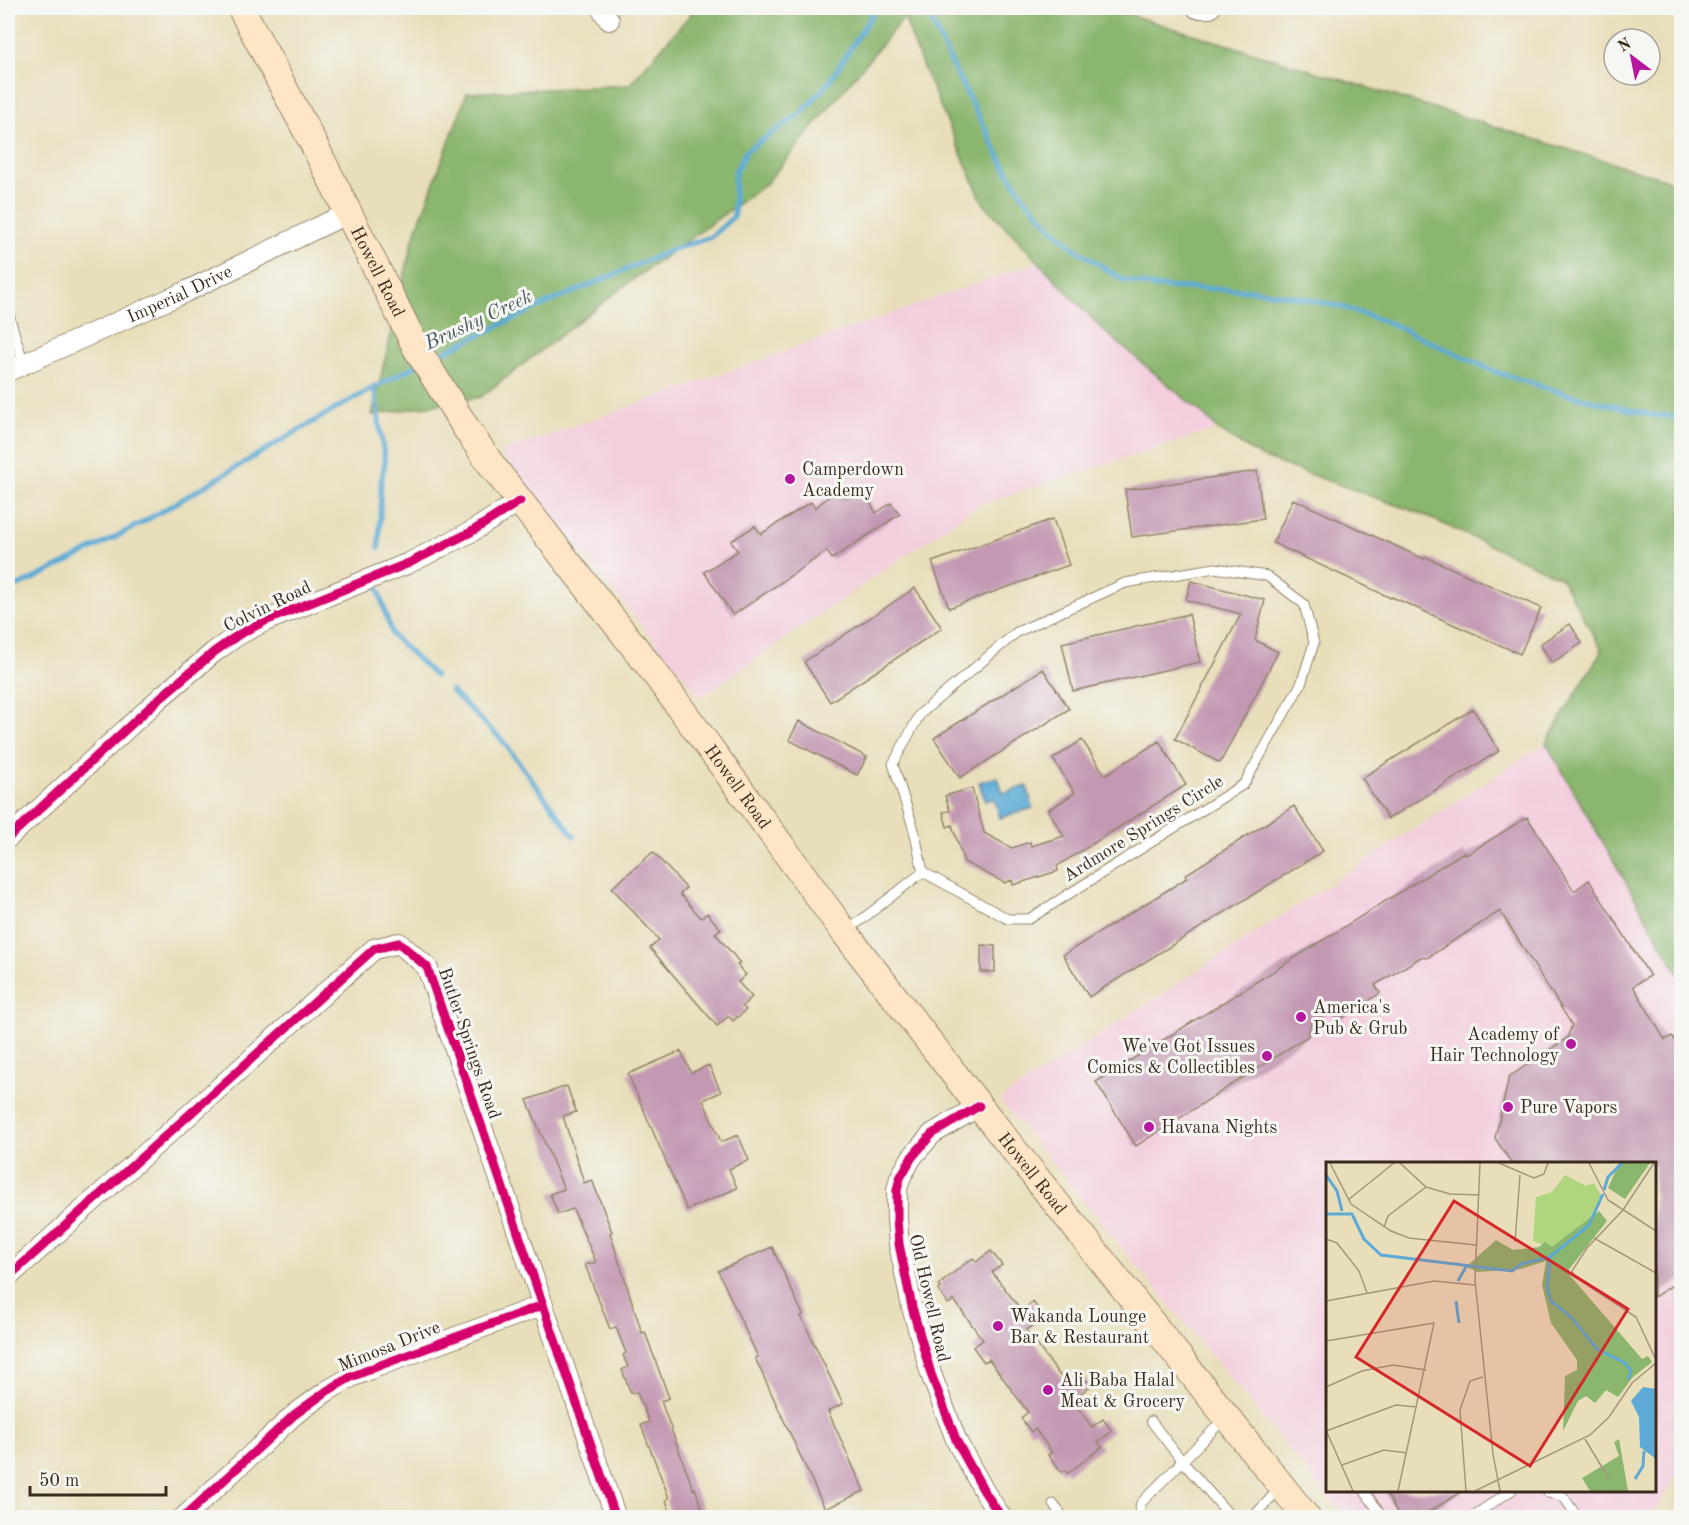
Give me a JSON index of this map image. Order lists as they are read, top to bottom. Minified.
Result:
{"streets":{"main road":["Howell Road"],"street":["Imperial Drive","Colvin Road","Butler Springs Road","Old Howell Road","Mimosa Drive"],"lane":["Ardmore Springs Circle"]},"crossings":[["Howell Road","Imperial Drive"],["Howell Road","Colvin Road"],["Howell Road","Old Howell Road"],["Butler Springs Road","Mimosa Drive"]],"water":["Brushy Creek"],"places":["Camperdown Academy","America's Pub & Grub","Academy of Hair Technology","We've Got Issues Comics & Collectibles","Pure Vapors","Havana Nights","Wakanda Lounge Bar & Restaurant","Ali Baba Halal Meat & Grocery"],"scale_bar":"50 m","north":"top left"}
